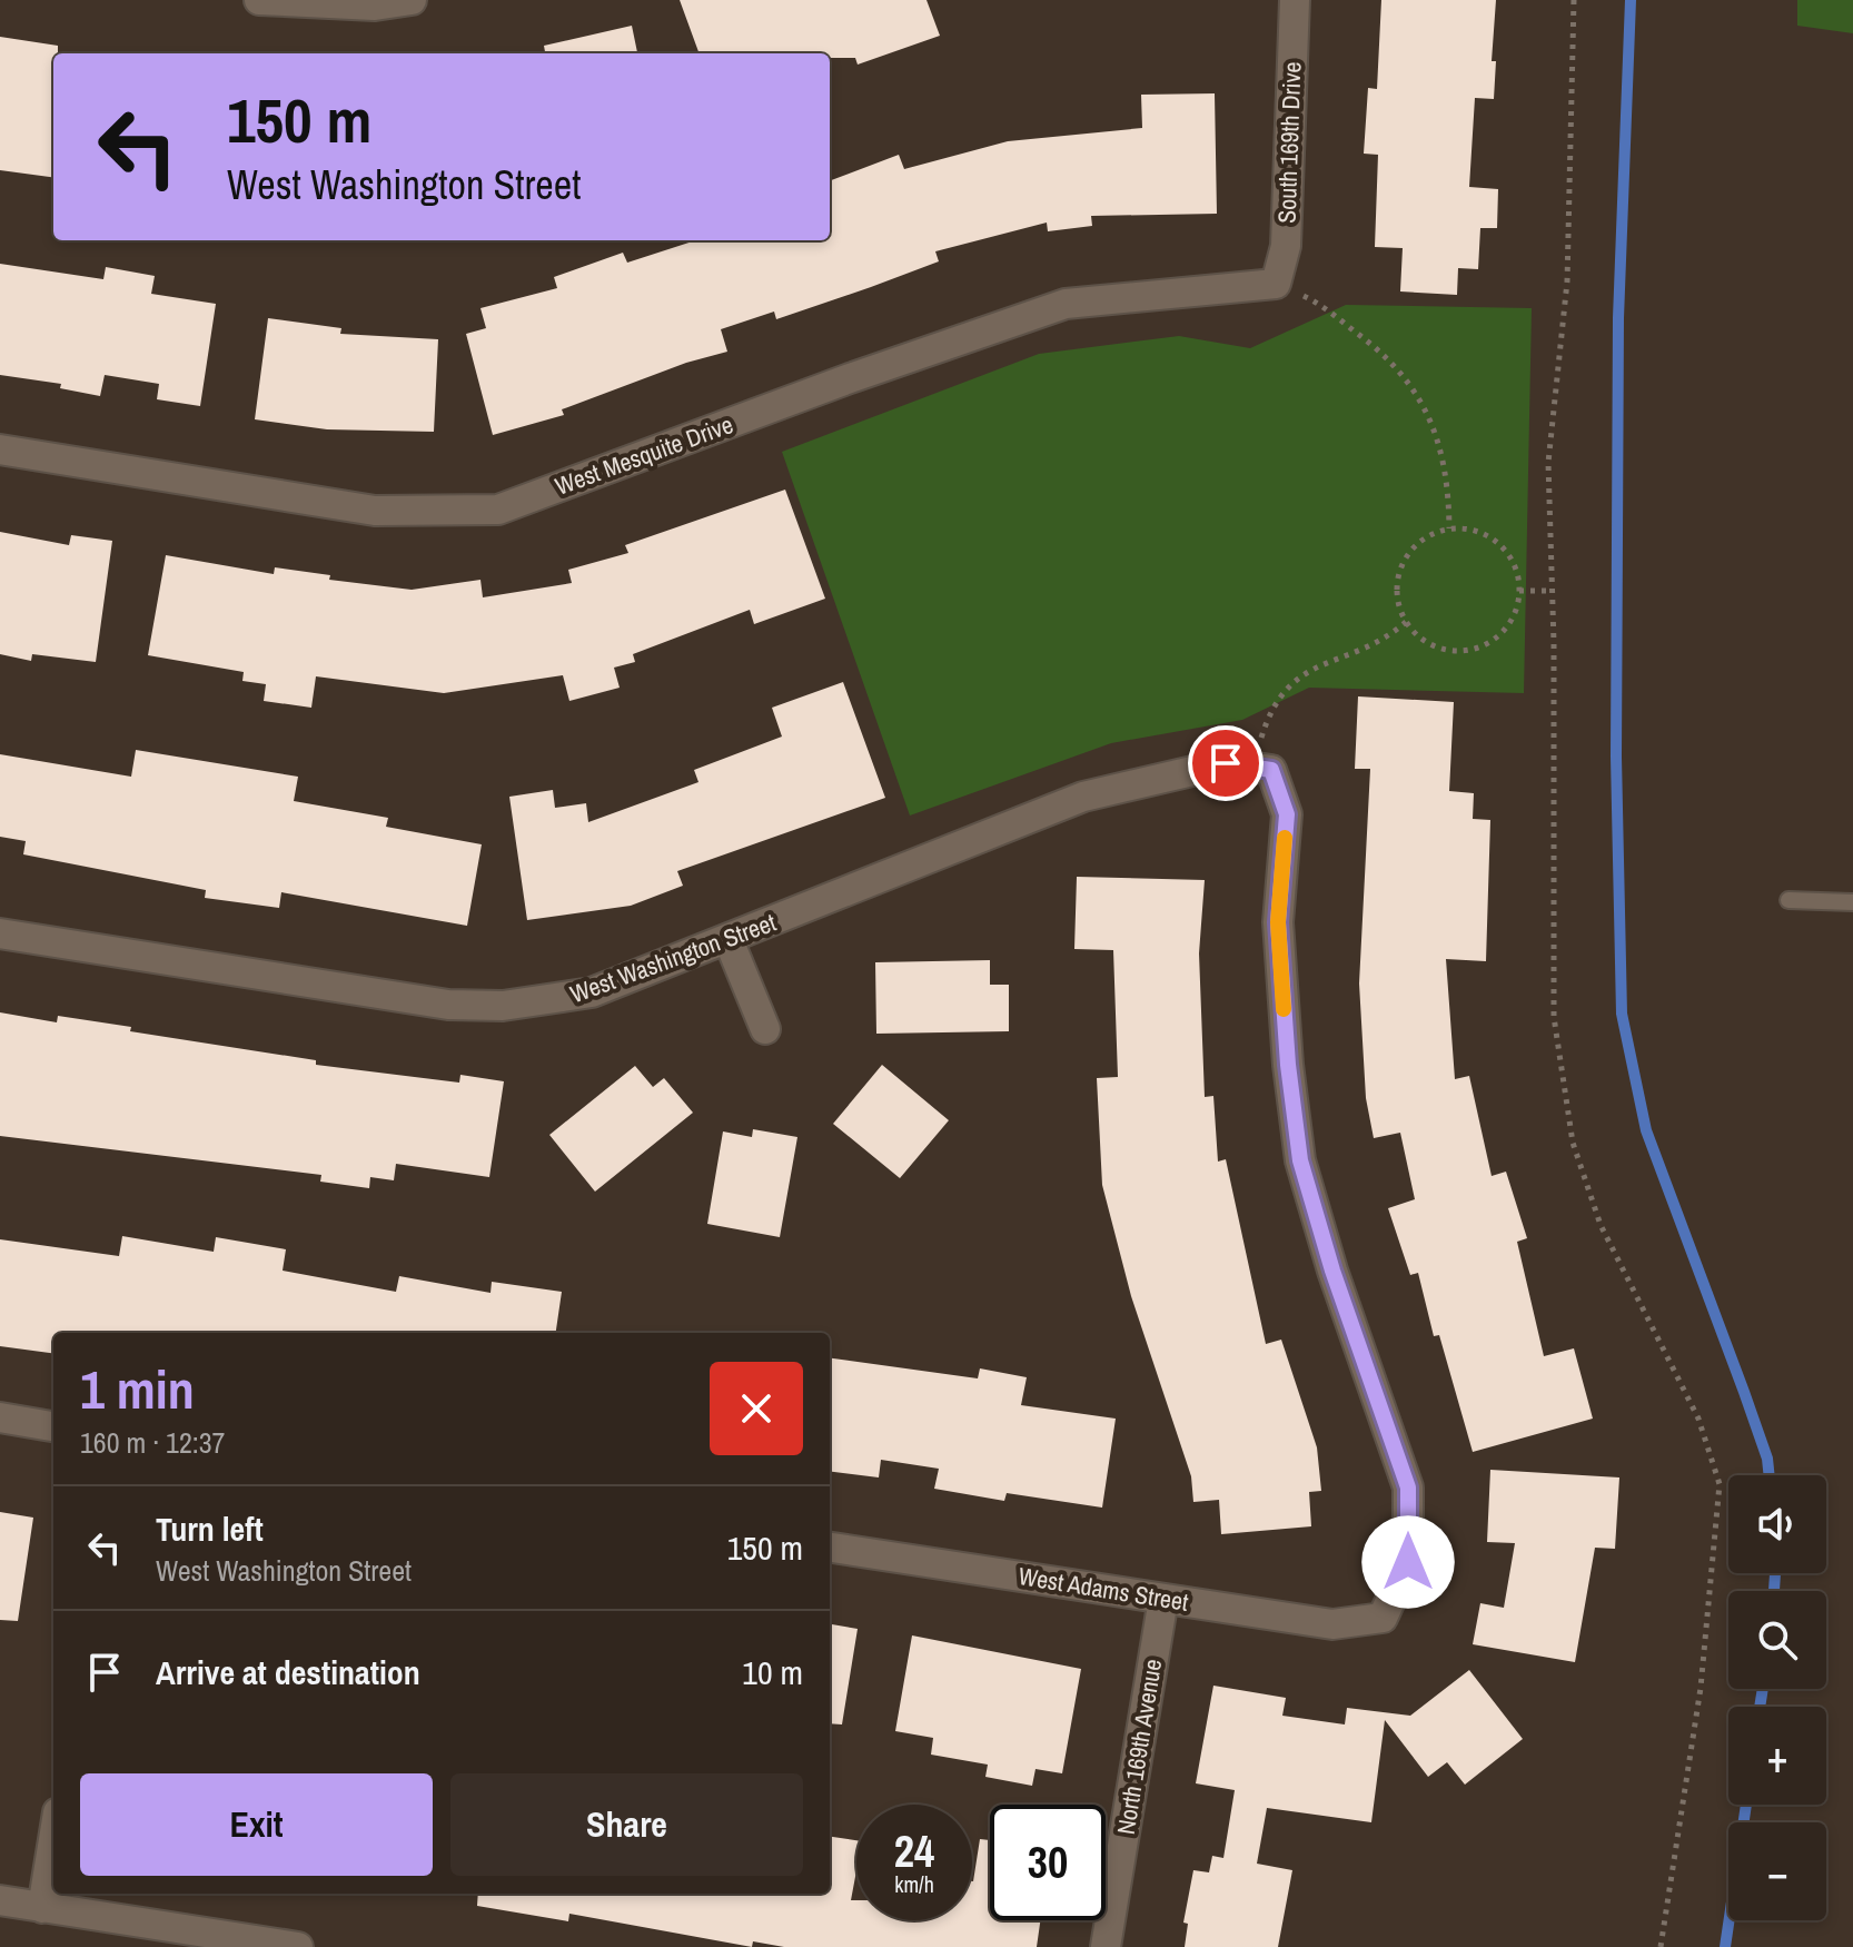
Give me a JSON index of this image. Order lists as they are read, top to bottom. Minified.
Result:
{"streets":{"street":["South 169th Drive","West Mesquite Drive","West Washington Street","West Adams Street","North 169th Avenue"]},"crossings":[["South 169th Drive","West Mesquite Drive"],["West Washington Street","West Adams Street"],["West Adams Street","North 169th Avenue"]],"page":{"turn":["150 m","West Washington Street"],"heading":["1 min","160 m · 12:37"],"map_buttons":["+","−"],"list":[{"name":"Turn left","note":"West Washington Street","value":"150 m"},{"name":"Arrive at destination","value":"10 m"}],"buttons":["Exit","Share"],"speed":"24 km/h","limit":"30"}}
